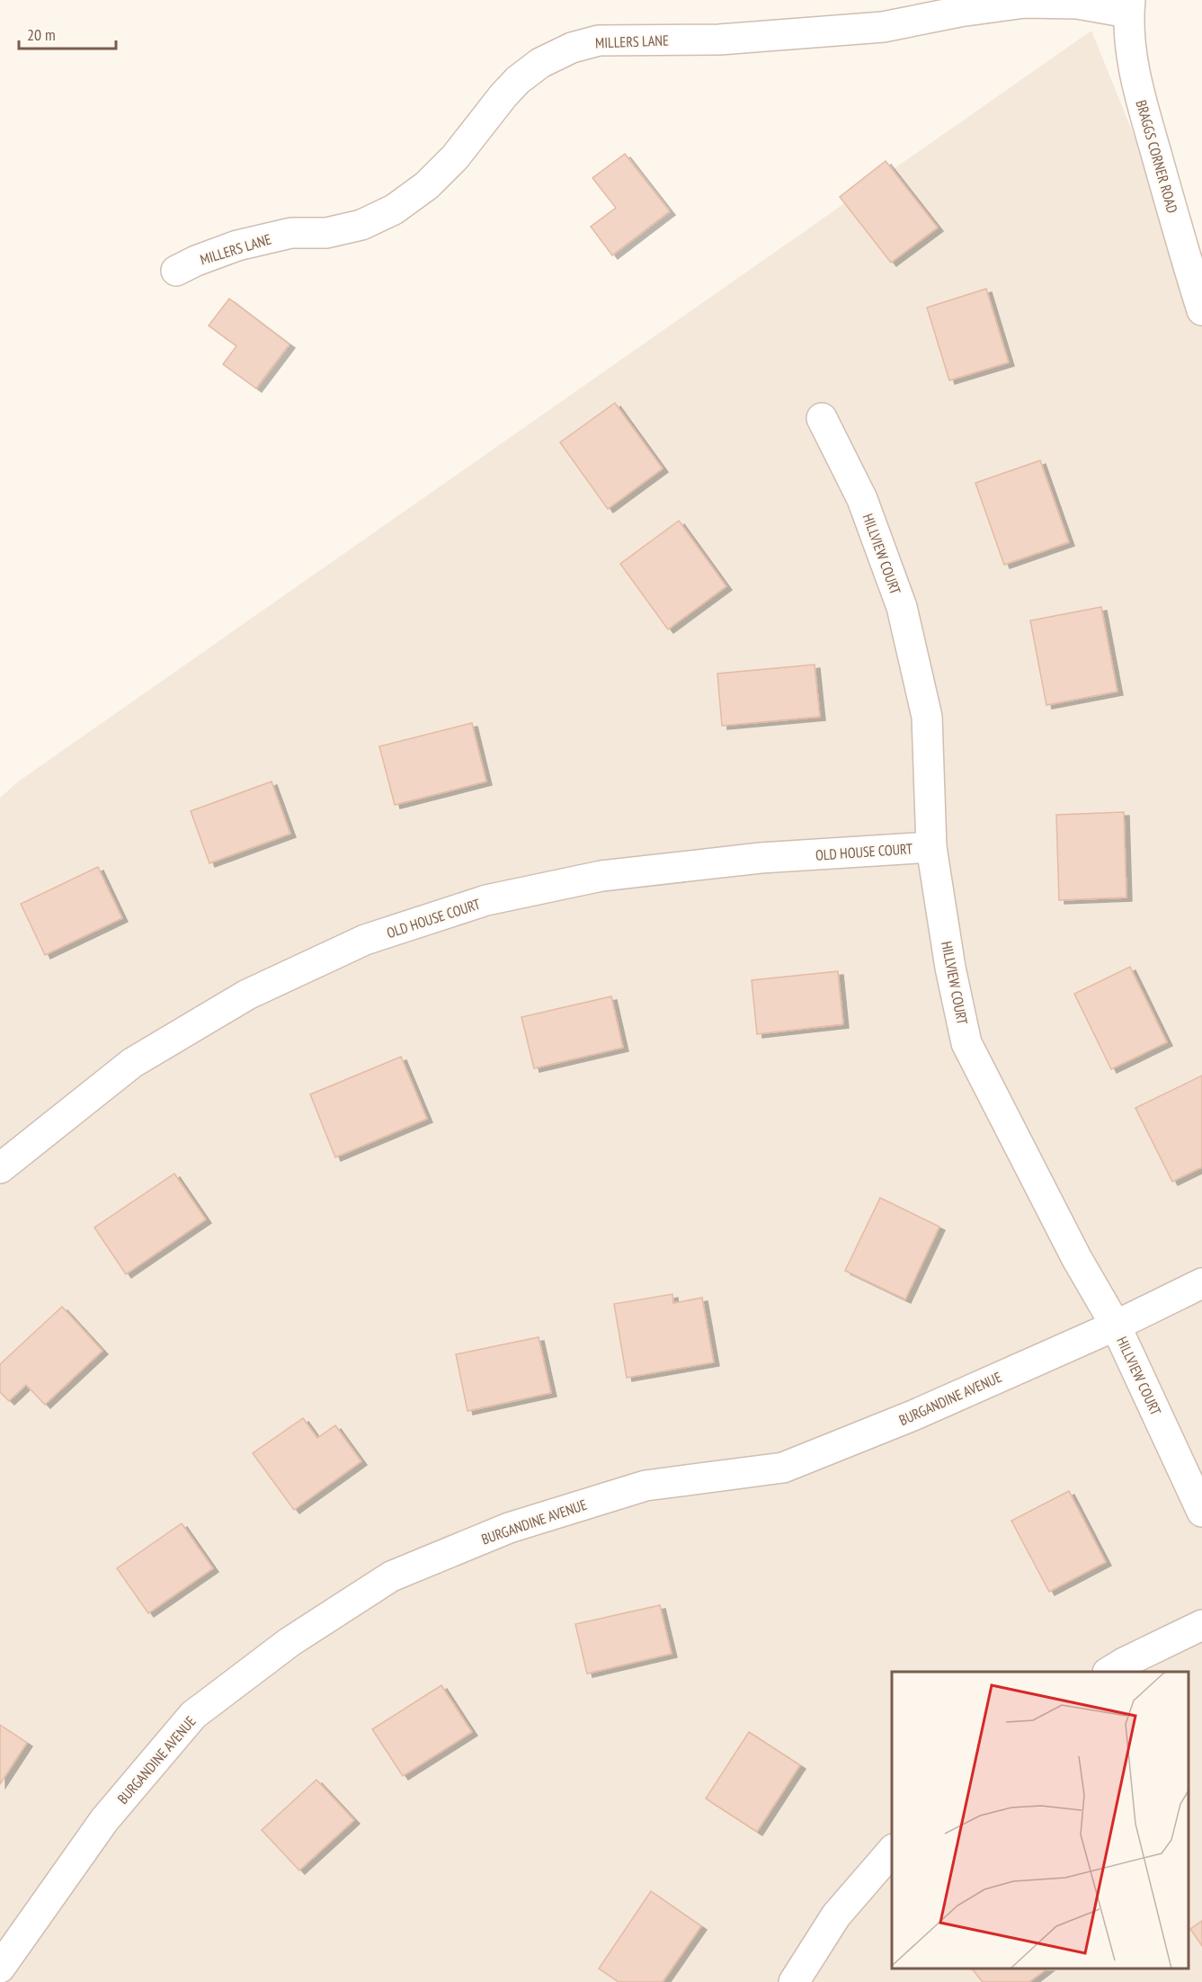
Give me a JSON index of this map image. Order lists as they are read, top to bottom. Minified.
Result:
{"streets":{"street":["MILLERS LANE","BRAGGS CORNER ROAD","HILLVIEW COURT","OLD HOUSE COURT","BURGANDINE AVENUE"]},"crossings":[["MILLERS LANE","BRAGGS CORNER ROAD"],["HILLVIEW COURT","OLD HOUSE COURT"],["HILLVIEW COURT","BURGANDINE AVENUE"]],"scale_bar":"20 m"}
